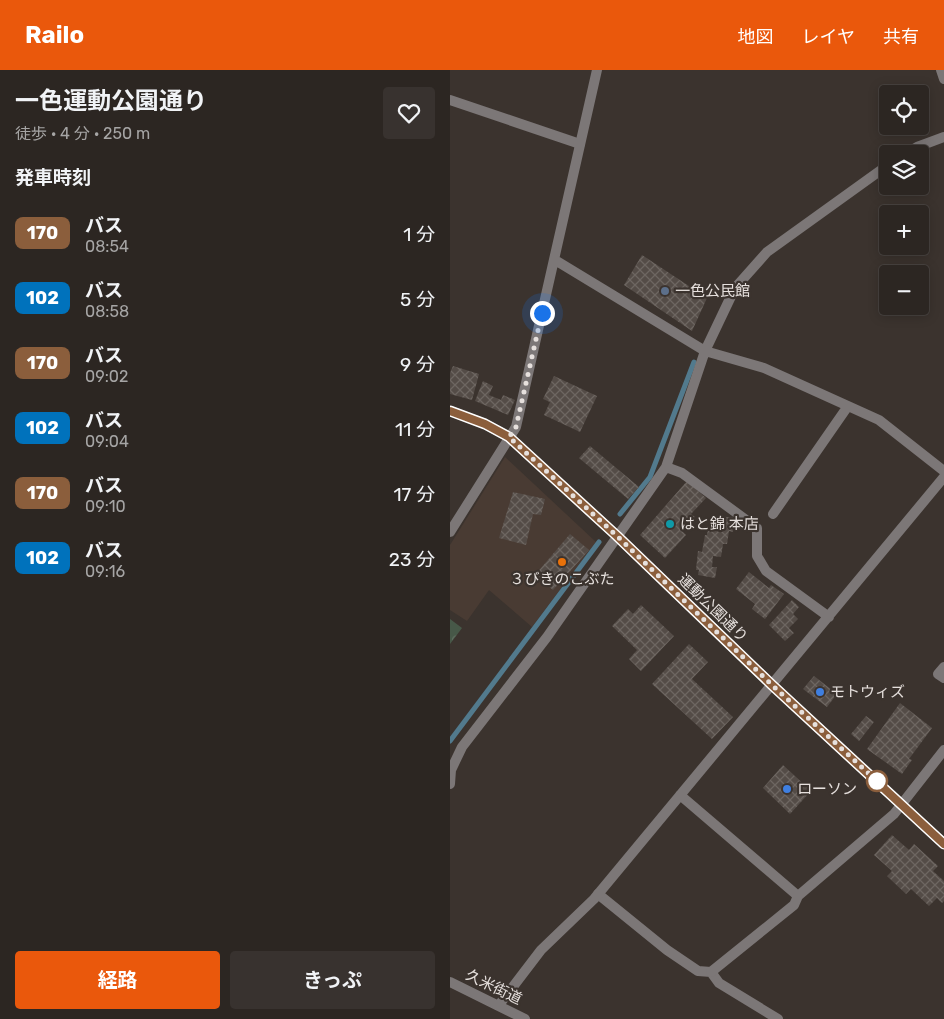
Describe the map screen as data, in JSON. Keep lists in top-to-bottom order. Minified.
{"streets":{"street":["運動公園通り","久米街道"]},"places":["一色公民館","はと錦 本店","３びきのこぶた","モトウィズ","ローソン"],"lines":["bus line 170"],"page":{"header":"Railo","nav":["地図","レイヤ","共有"],"heading":[["一色運動公園通り","徒歩 · 4 分 · 250 m"],"発車時刻"],"map_buttons":["+","−"],"list":[{"mark":"170","name":"バス","note":"08:54","value":"1 分"},{"mark":"102","name":"バス","note":"08:58","value":"5 分"},{"mark":"170","name":"バス","note":"09:02","value":"9 分"},{"mark":"102","name":"バス","note":"09:04","value":"11 分"},{"mark":"170","name":"バス","note":"09:10","value":"17 分"},{"mark":"102","name":"バス","note":"09:16","value":"23 分"}],"buttons":["経路","きっぷ"]}}
